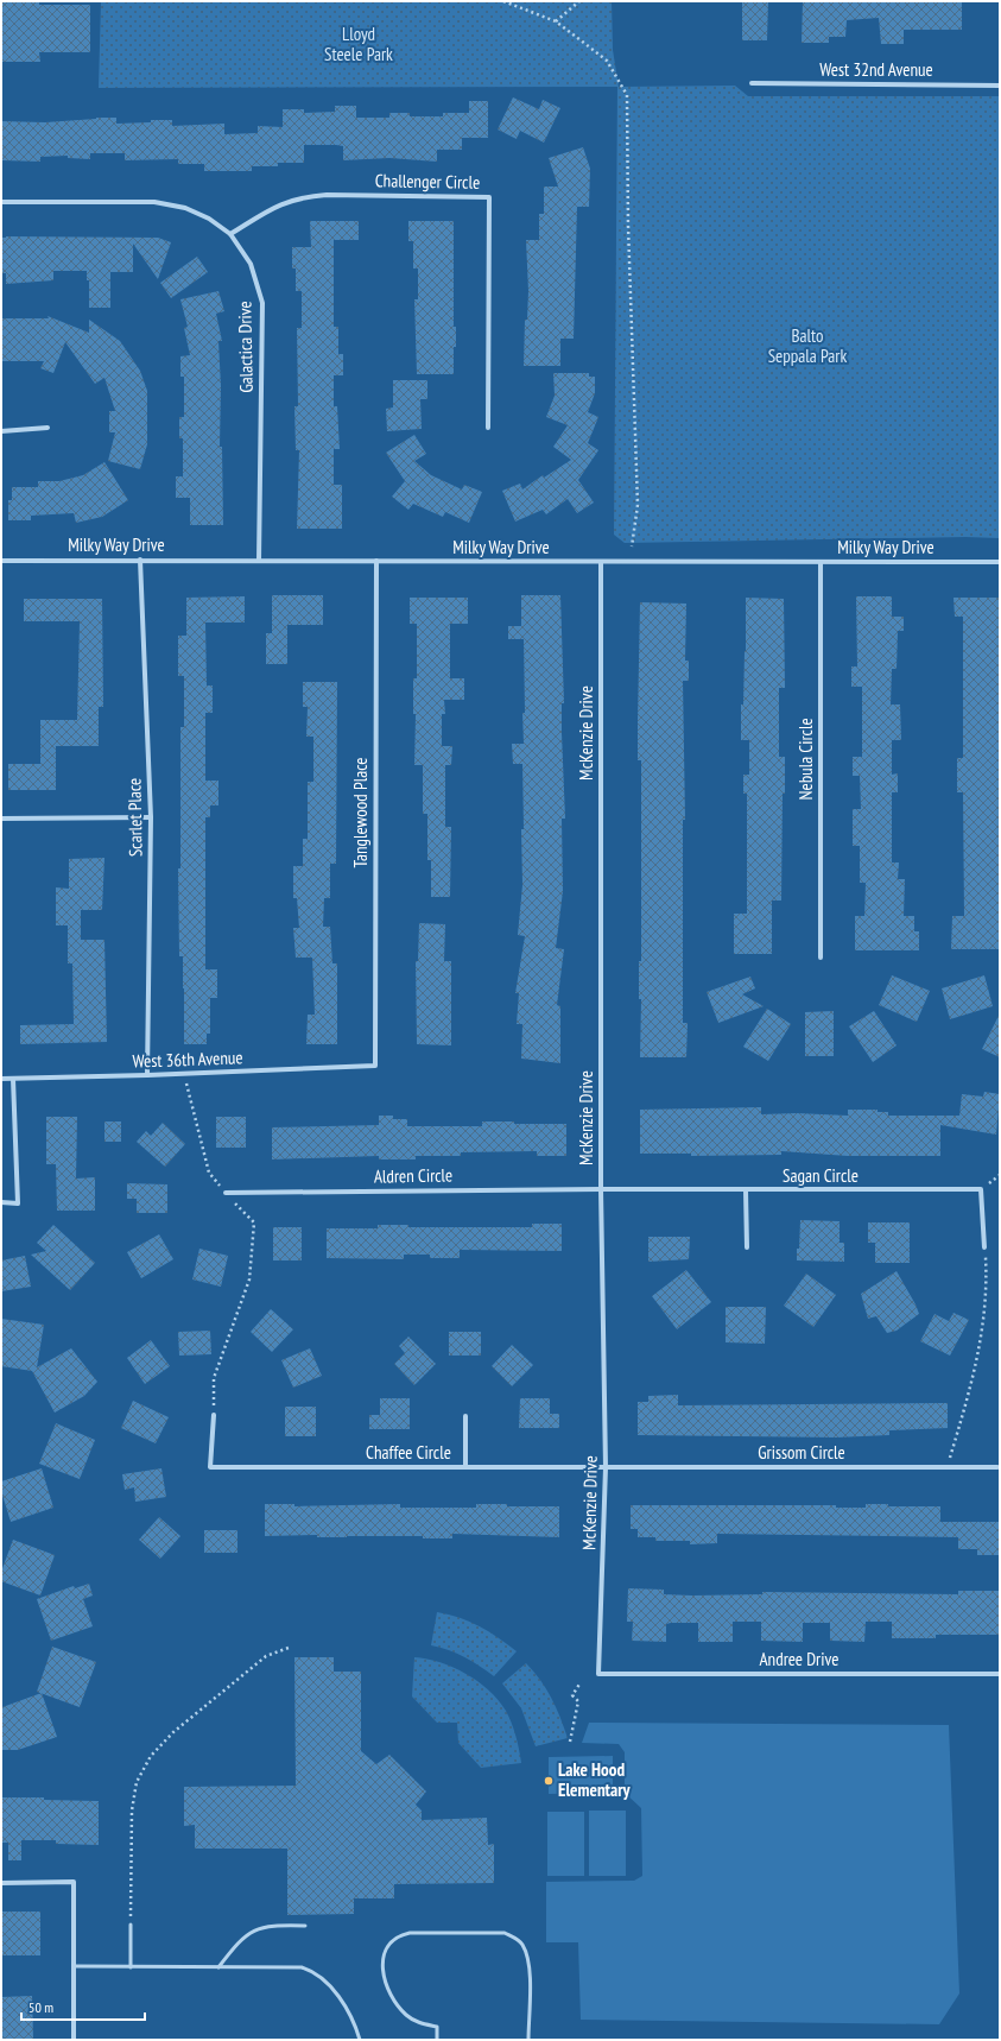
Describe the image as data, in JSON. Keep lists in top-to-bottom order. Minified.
{"streets":{"street":["West 32nd Avenue","Challenger Circle","Galactica Drive","Milky Way Drive","McKenzie Drive","Nebula Circle","Tanglewood Place","Scarlet Place","West 36th Avenue","Aldren Circle","Sagan Circle","Chaffee Circle","Grissom Circle","Andree Drive"]},"crossings":[["Challenger Circle","Galactica Drive"],["Galactica Drive","Milky Way Drive"],["Milky Way Drive","McKenzie Drive"],["Milky Way Drive","Nebula Circle"],["Milky Way Drive","Tanglewood Place"],["Milky Way Drive","Scarlet Place"],["McKenzie Drive","Aldren Circle"],["McKenzie Drive","Sagan Circle"],["McKenzie Drive","Chaffee Circle"],["McKenzie Drive","Grissom Circle"],["McKenzie Drive","Andree Drive"],["Tanglewood Place","West 36th Avenue"],["Scarlet Place","West 36th Avenue"],["Aldren Circle","Sagan Circle"],["Chaffee Circle","Grissom Circle"]],"parks":["Lloyd Steele Park","Balto Seppala Park"],"places":["Lake Hood Elementary"],"scale_bar":"50 m"}
